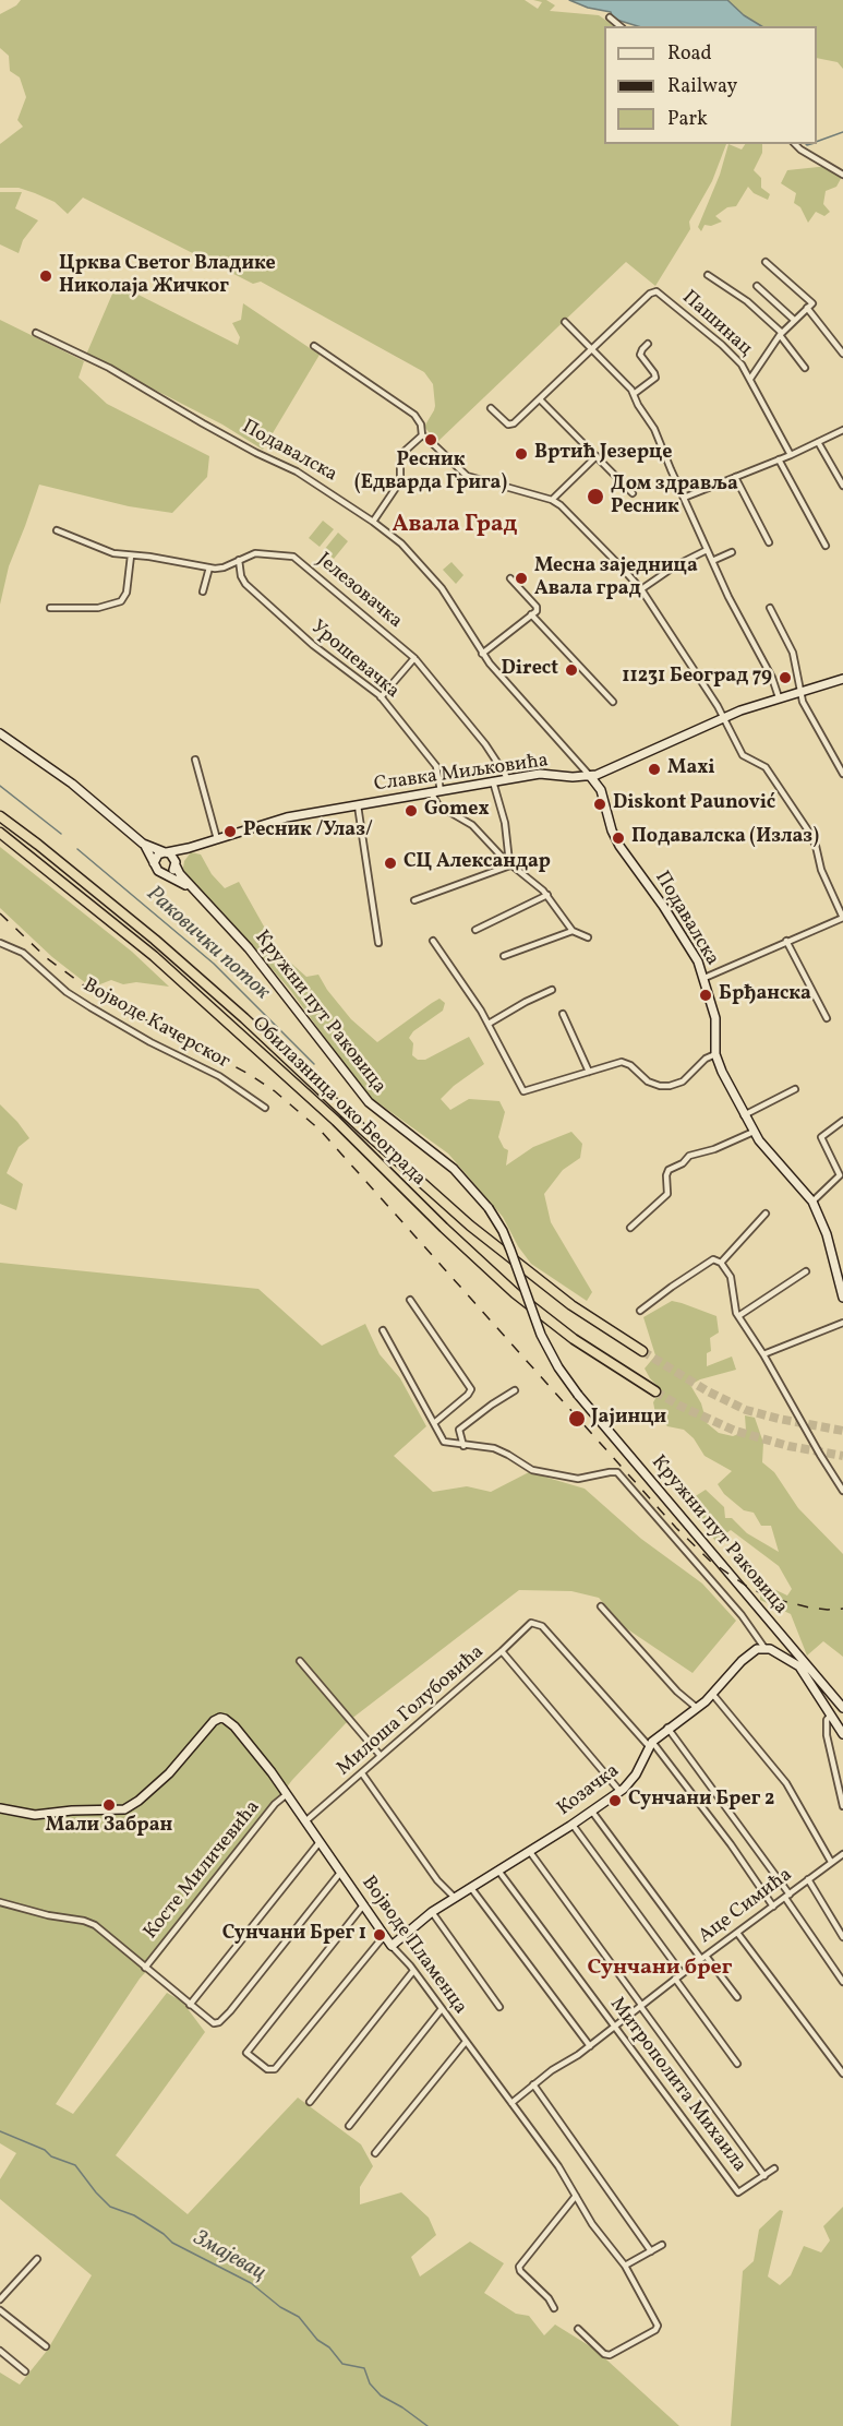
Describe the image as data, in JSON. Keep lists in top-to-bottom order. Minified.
{"streets":{"highway":["Обилазница око Београда"],"street":["Пашинац","Подавалска","Јелезовачка","Урошевачка","Славка Миљковића","Кружни пут Раковица","Војводе Качерског","Милоша Голубовића","Козачка","Косте Миличевића","Аце Симића","Војводе Пламенца","Митрополита Михаила"]},"crossings":[["Подавалска","Славка Миљковића"],["Јелезовачка","Урошевачка"],["Јелезовачка","Славка Миљковића"],["Урошевачка","Славка Миљковића"],["Славка Миљковића","Кружни пут Раковица"],["Милоша Голубовића","Козачка"],["Милоша Голубовића","Војводе Пламенца"],["Козачка","Војводе Пламенца"],["Козачка","Митрополита Михаила"],["Косте Миличевића","Војводе Пламенца"],["Аце Симића","Војводе Пламенца"],["Аце Симића","Митрополита Михаила"]],"districts":["Авала Град","Сунчани брег"],"water":["Раковички поток","Змајевац"],"places":["Црква Светог Владике Николаја Жичког","Ресник (Едварда Грига)","Вртић Језерце","Дом здравља Ресник","Месна заједница Авала град","Direct","11231 Београд 79","Maxi","Diskont Paunović","Gomex","Ресник /Улаз/","Подавалска (Излаз)","СЦ Александар","Брђанска","Јајинци","Сунчани Брег 2","Мали Забран","Сунчани Брег 1"],"legend":["Road","Railway","Park"]}
